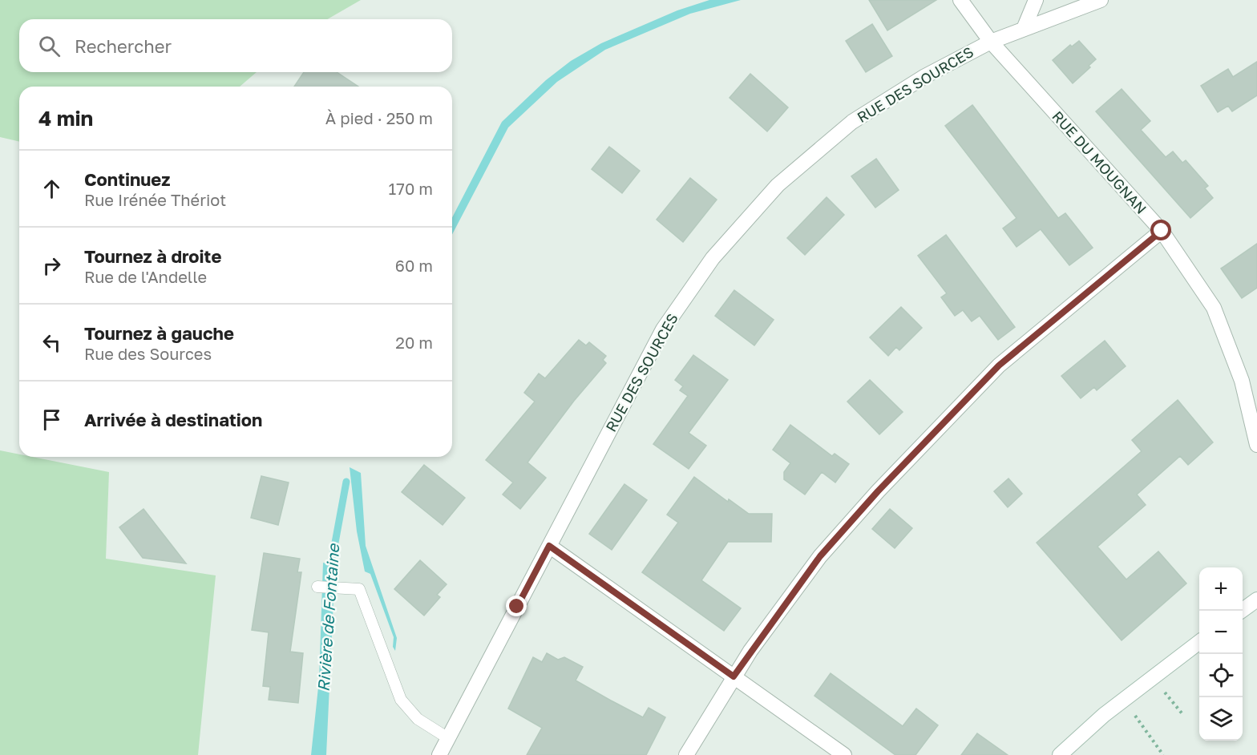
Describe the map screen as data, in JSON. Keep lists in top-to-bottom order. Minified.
{"streets":{"street":["RUE DES SOURCES","RUE DU MOUGNAN"]},"crossings":[["RUE DES SOURCES","RUE DU MOUGNAN"]],"water":["Rivière de Fontaine"],"page":{"search":"Rechercher","heading":["4 min","À pied · 250 m"],"list":[["Continuez","Rue Irénée Thériot","170 m"],["Tournez à droite","Rue de l'Andelle","60 m"],["Tournez à gauche","Rue des Sources","20 m"],"Arrivée à destination"],"map_buttons":["+","−"]}}
